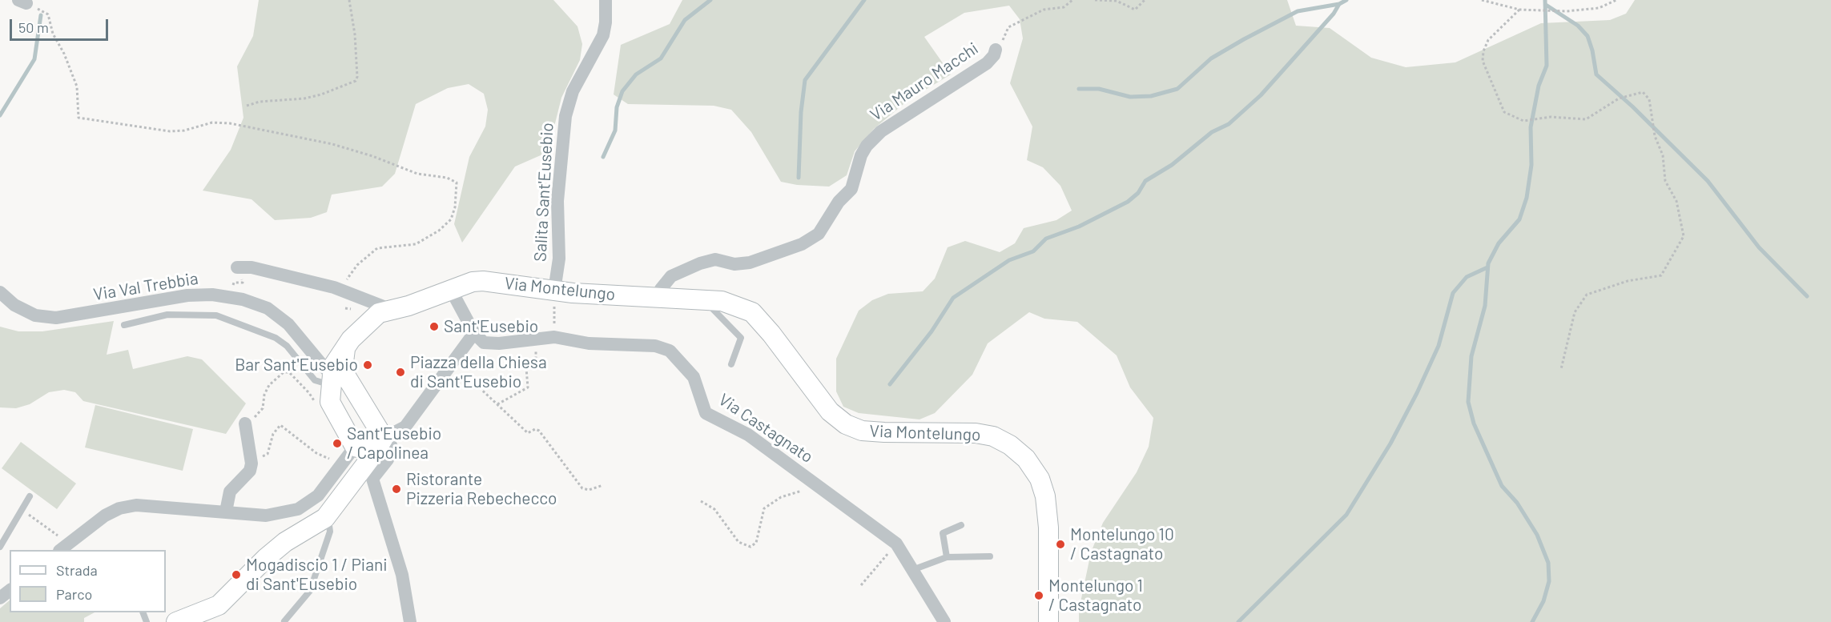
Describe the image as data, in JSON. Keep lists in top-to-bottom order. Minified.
{"streets":{"street":["Via Mauro Macchi","Salita Sant'Eusebio","Via Val Trebbia","Via Montelungo","Via Castagnato"]},"crossings":[["Via Mauro Macchi","Via Montelungo"],["Salita Sant'Eusebio","Via Montelungo"]],"places":["Sant'Eusebio","Bar Sant'Eusebio","Piazza della Chiesa di Sant'Eusebio","Sant'Eusebio / Capolinea","Ristorante Pizzeria Rebechecco","Montelungo 10 / Castagnato","Mogadiscio 1 / Piani di Sant'Eusebio","Montelungo 1 / Castagnato"],"legend":["Strada","Parco"],"scale_bar":"50 m"}
